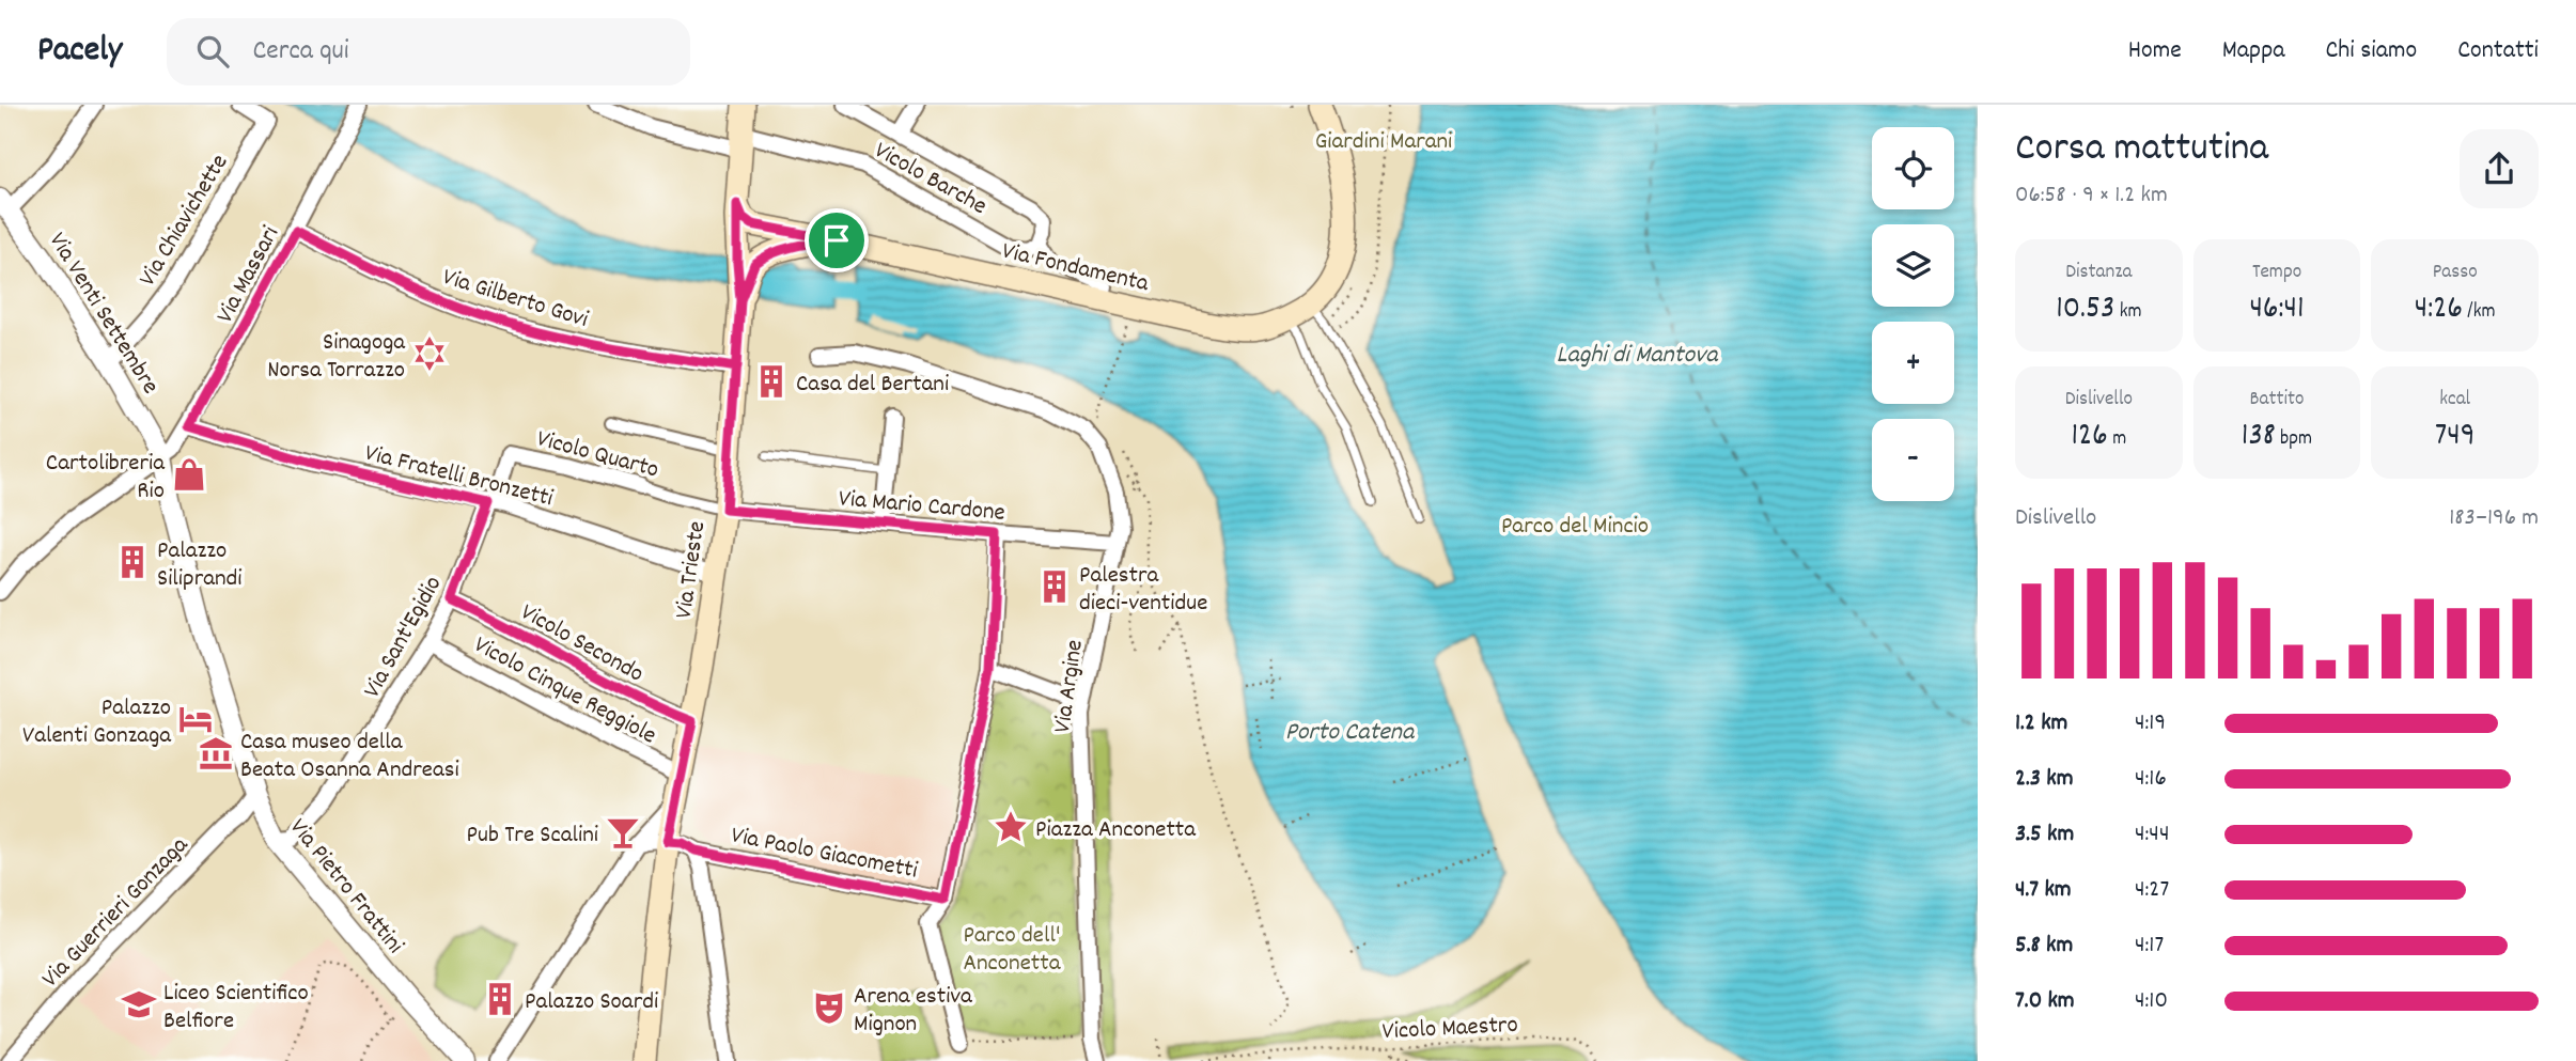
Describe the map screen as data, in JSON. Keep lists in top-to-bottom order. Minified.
{"streets":{"main road":["Via Fondamenta","Via Trieste"],"street":["Vicolo Barche","Via Chiavichette","Via Massari","Via Gilberto Govi","Via Venti Settembre","Vicolo Quarto","Via Fratelli Bronzetti","Via Mario Cardone","Via Sant'Egidio","Vicolo Secondo","Via Argine","Vicolo Cinque Reggiole","Via Paolo Giacometti","Via Pietro Frattini","Via Guerrieri Gonzaga"],"path":["Vicolo Maestro"]},"crossings":[["Vicolo Barche","Via Trieste"],["Via Chiavichette","Via Venti Settembre"],["Via Fondamenta","Via Trieste"],["Via Massari","Via Gilberto Govi"],["Via Massari","Via Venti Settembre"],["Via Massari","Via Fratelli Bronzetti"],["Via Massari","Via Pietro Frattini"],["Via Gilberto Govi","Via Trieste"],["Via Venti Settembre","Via Pietro Frattini"],["Vicolo Quarto","Via Fratelli Bronzetti"],["Vicolo Quarto","Via Mario Cardone"],["Vicolo Quarto","Via Trieste"],["Vicolo Quarto","Via Sant'Egidio"],["Via Fratelli Bronzetti","Via Trieste"],["Via Fratelli Bronzetti","Via Sant'Egidio"],["Via Mario Cardone","Via Trieste"],["Via Mario Cardone","Via Argine"],["Via Trieste","Vicolo Secondo"],["Via Trieste","Vicolo Cinque Reggiole"],["Via Trieste","Via Paolo Giacometti"],["Via Sant'Egidio","Vicolo Secondo"],["Via Sant'Egidio","Vicolo Cinque Reggiole"],["Via Sant'Egidio","Via Pietro Frattini"],["Via Pietro Frattini","Via Guerrieri Gonzaga"]],"water":["Laghi di Mantova","Porto Catena"],"parks":["Giardini Marani","Parco del Mincio","Parco dell' Anconetta"],"places":{"synagogue":["Sinagoga Norsa Torrazzo"],"building":["Casa del Bertani","Palazzo Siliprandi","Palestra dieci-ventidue","Palazzo Soardi"],"shop":["Cartolibreria Rio"],"hotel":["Palazzo Valenti Gonzaga"],"museum":["Casa museo della Beata Osanna Andreasi"],"place":["Piazza Anconetta"],"bar":["Pub Tre Scalini"],"school or university":["Liceo Scientifico Belfiore"],"theatre":["Arena estiva Mignon"]},"page":{"header":"Pacely","search":"Cerca qui","nav":["Home","Mappa","Chi siamo","Contatti"],"heading":["Corsa mattutina","06:58 · 9 × 1.2 km"],"map_buttons":["+","−"],"stats":[["Distanza","10.53 km"],["Tempo","46:41"],["Passo","4:26 /km"],["Dislivello","126 m"],["Battito","138 bpm"],["kcal","749"]],"chart":["Dislivello","183–196 m"],"list":[{"name":"1.2 km","note":"4:19"},{"name":"2.3 km","note":"4:16"},{"name":"3.5 km","note":"4:44"},{"name":"4.7 km","note":"4:27"},{"name":"5.8 km","note":"4:17"},{"name":"7.0 km","note":"4:10"}]}}
